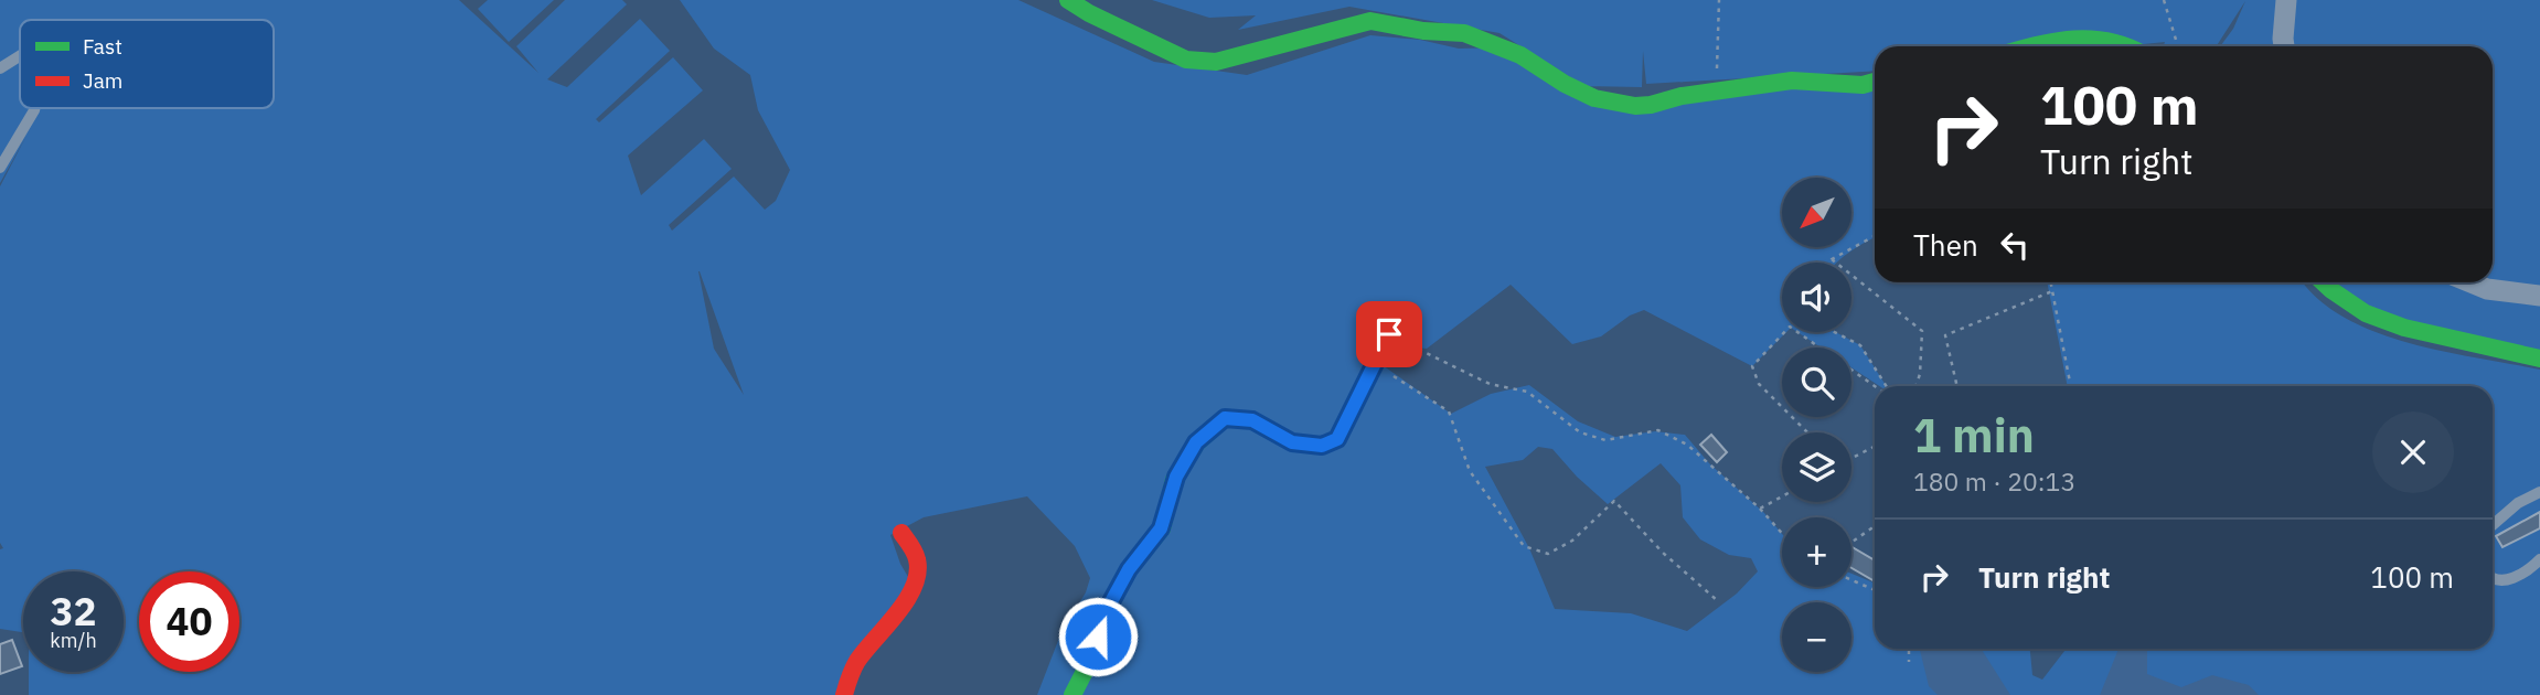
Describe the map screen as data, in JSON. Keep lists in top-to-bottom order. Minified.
{"legend":["Fast","Jam"],"north":"bottom left","page":{"turn":["100 m","Turn right"],"map_buttons":["+","−"],"then":"Then","heading":["1 min","180 m · 20:13"],"list":[{"name":"Turn right","value":"100 m"}],"speed":"32 km/h","limit":"40"}}
